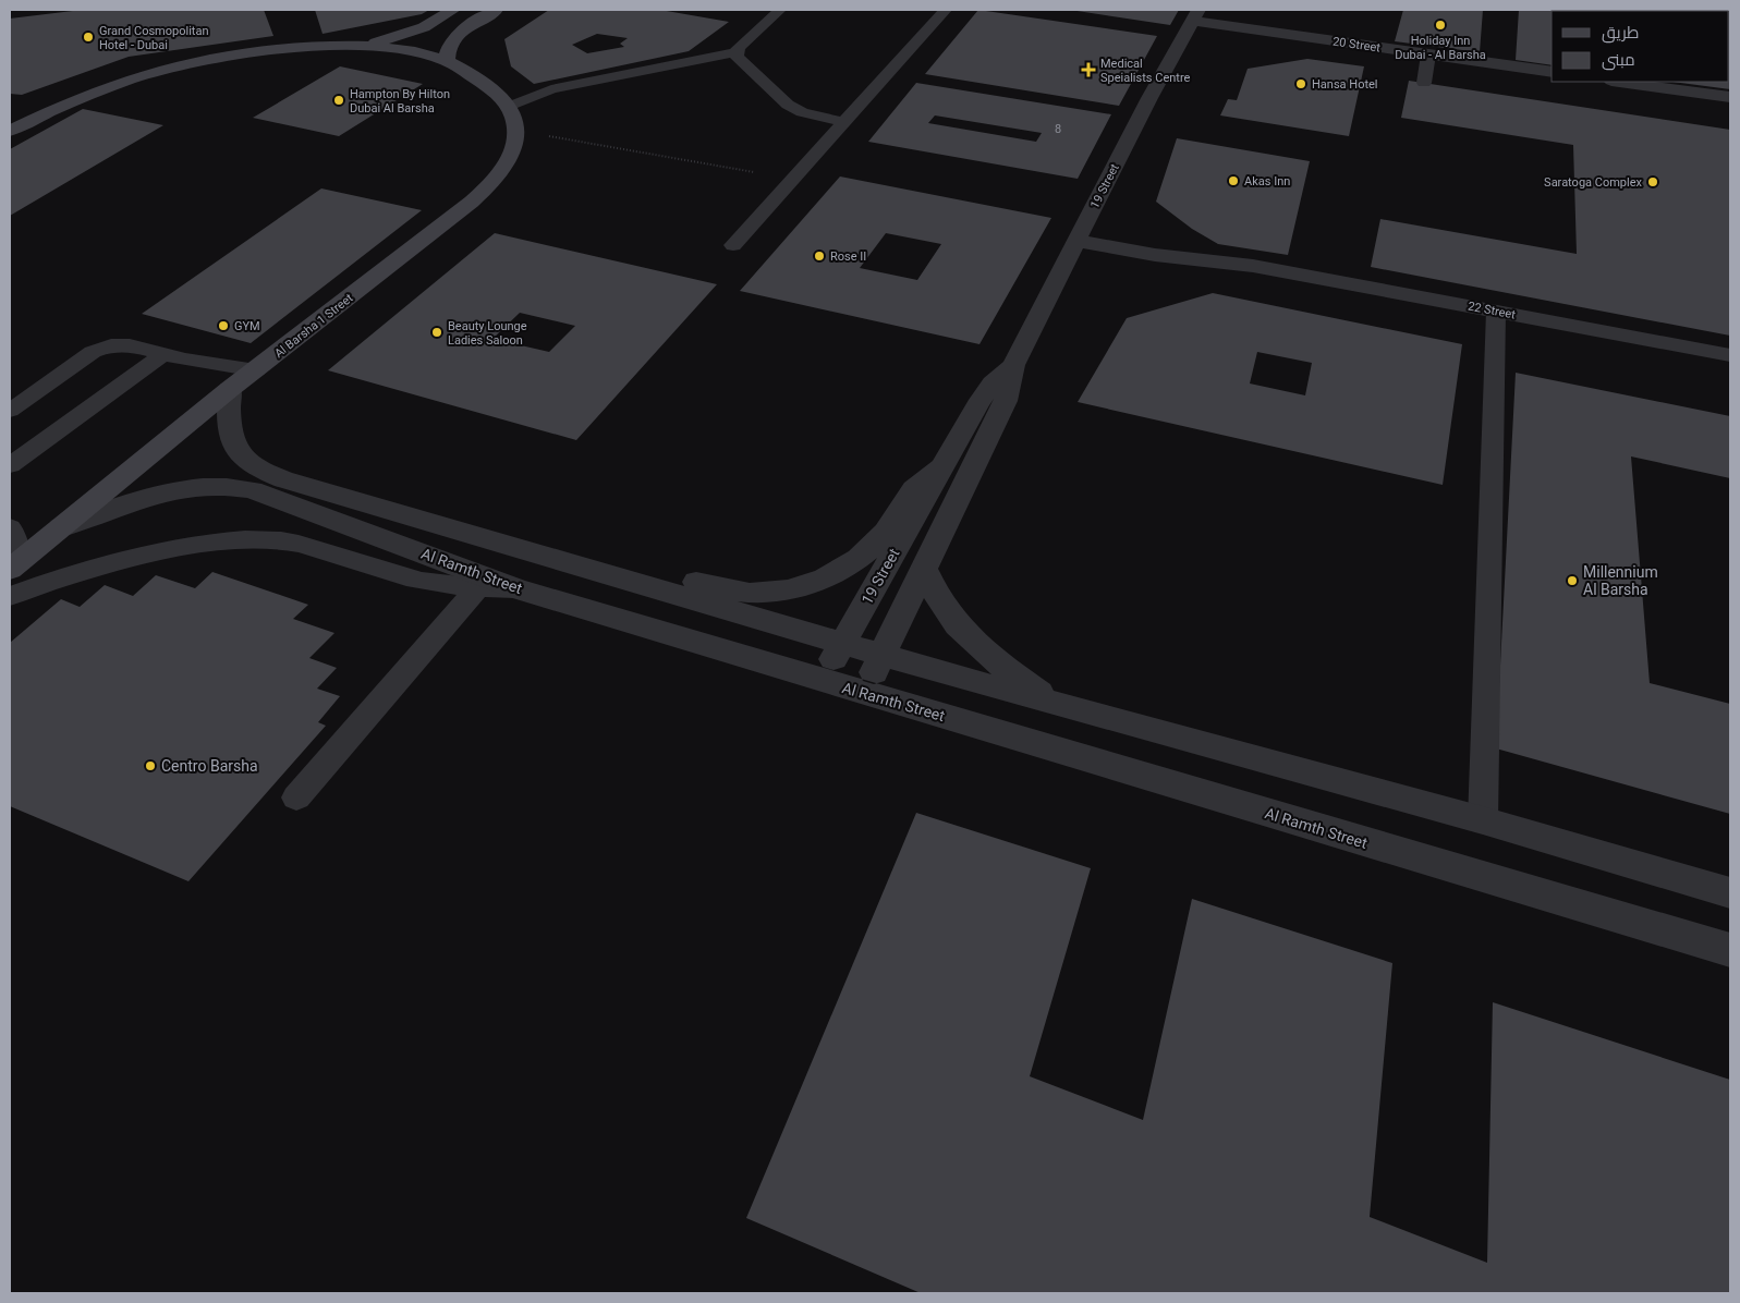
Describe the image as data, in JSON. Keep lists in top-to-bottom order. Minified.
{"streets":{"street":["20 Street","19 Street","22 Street","Al Barsha 1 Street","Al Ramth Street"]},"crossings":[["20 Street","19 Street"],["19 Street","22 Street"],["19 Street","Al Ramth Street"],["Al Barsha 1 Street","Al Ramth Street"]],"places":{"other":["Holiday Inn Dubai - Al Barsha","Grand Cosmopolitan Hotel - Dubai","Hansa Hotel","Hampton By Hilton Dubai Al Barsha","Akas Inn","Saratoga Complex","Rose II","GYM","Beauty Lounge Ladies Saloon","Millennium Al Barsha","Centro Barsha"],"health":["Medical Speialists Centre"]},"house_numbers":["8"],"legend":["طريق","مبنى"]}
